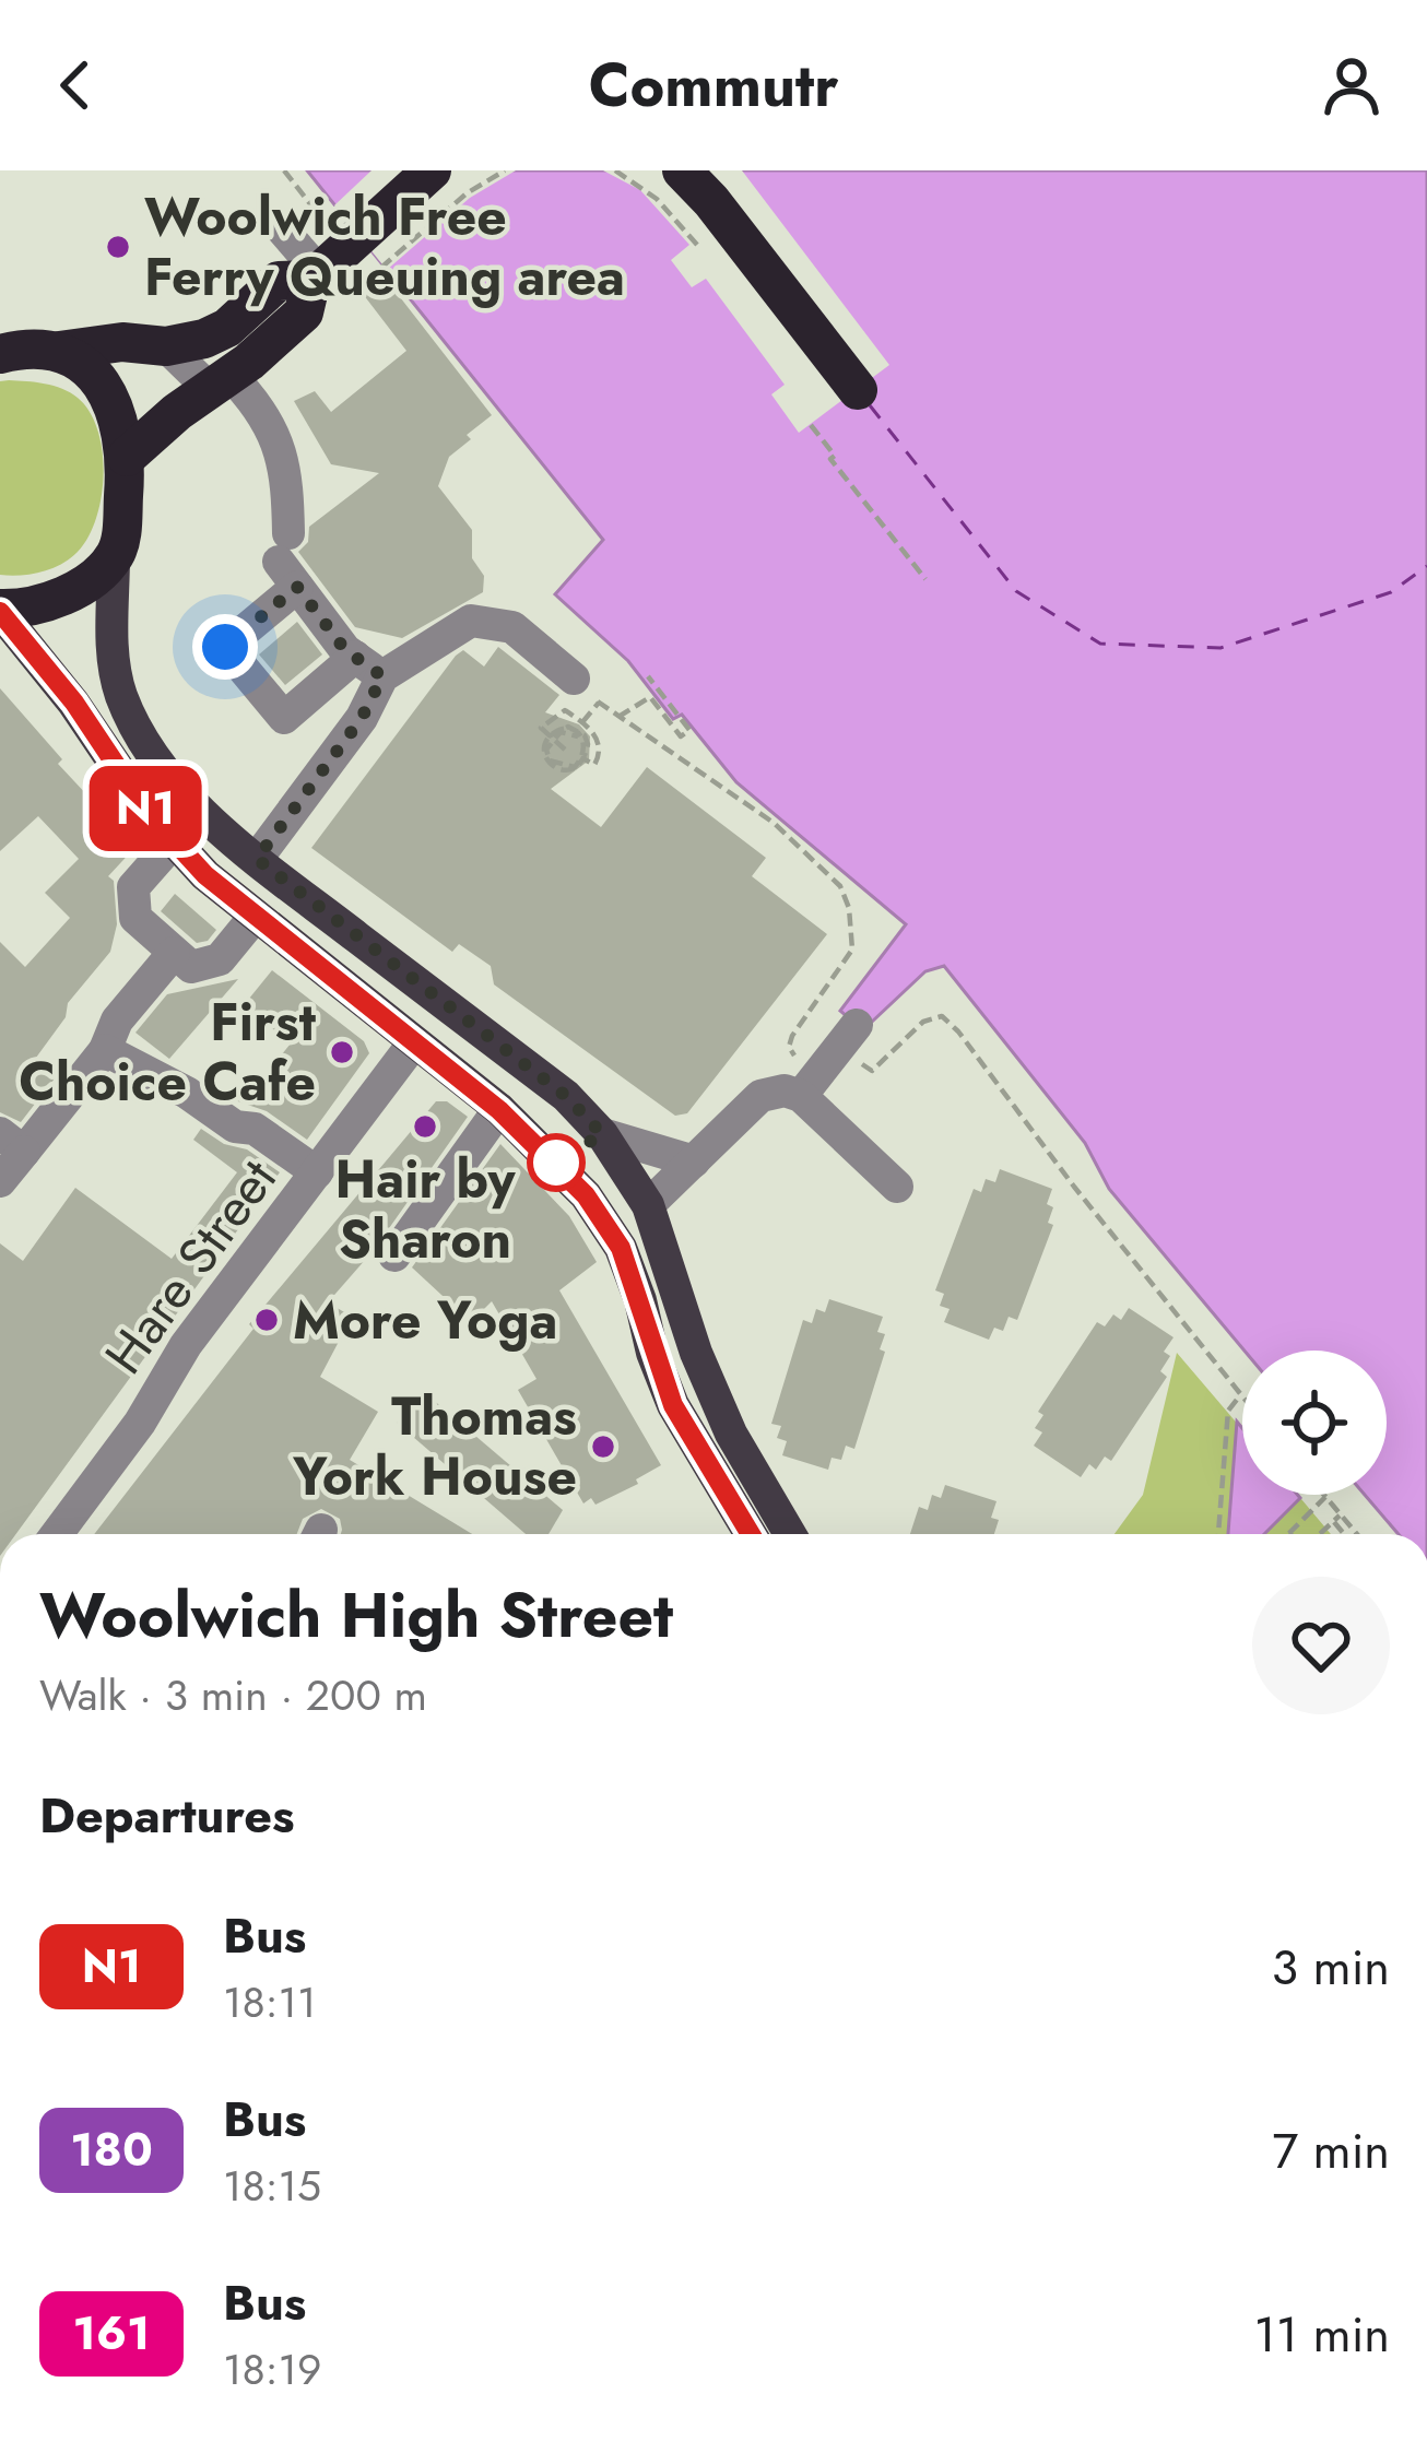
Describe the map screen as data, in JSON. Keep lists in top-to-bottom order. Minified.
{"streets":{"street":["Hare Street"]},"places":["Woolwich Free Ferry Queuing area","First Choice Cafe","Hair by Sharon","More Yoga","Thomas York House"],"lines":["bus line N1"],"page":{"header":"Commutr","on_map":"N1","heading":[["Woolwich High Street","Walk · 3 min · 200 m"],"Departures"],"list":[{"mark":"N1","name":"Bus","note":"18:11","value":"3 min"},{"mark":"180","name":"Bus","note":"18:15","value":"7 min"},{"mark":"161","name":"Bus","note":"18:19","value":"11 min"}]}}
